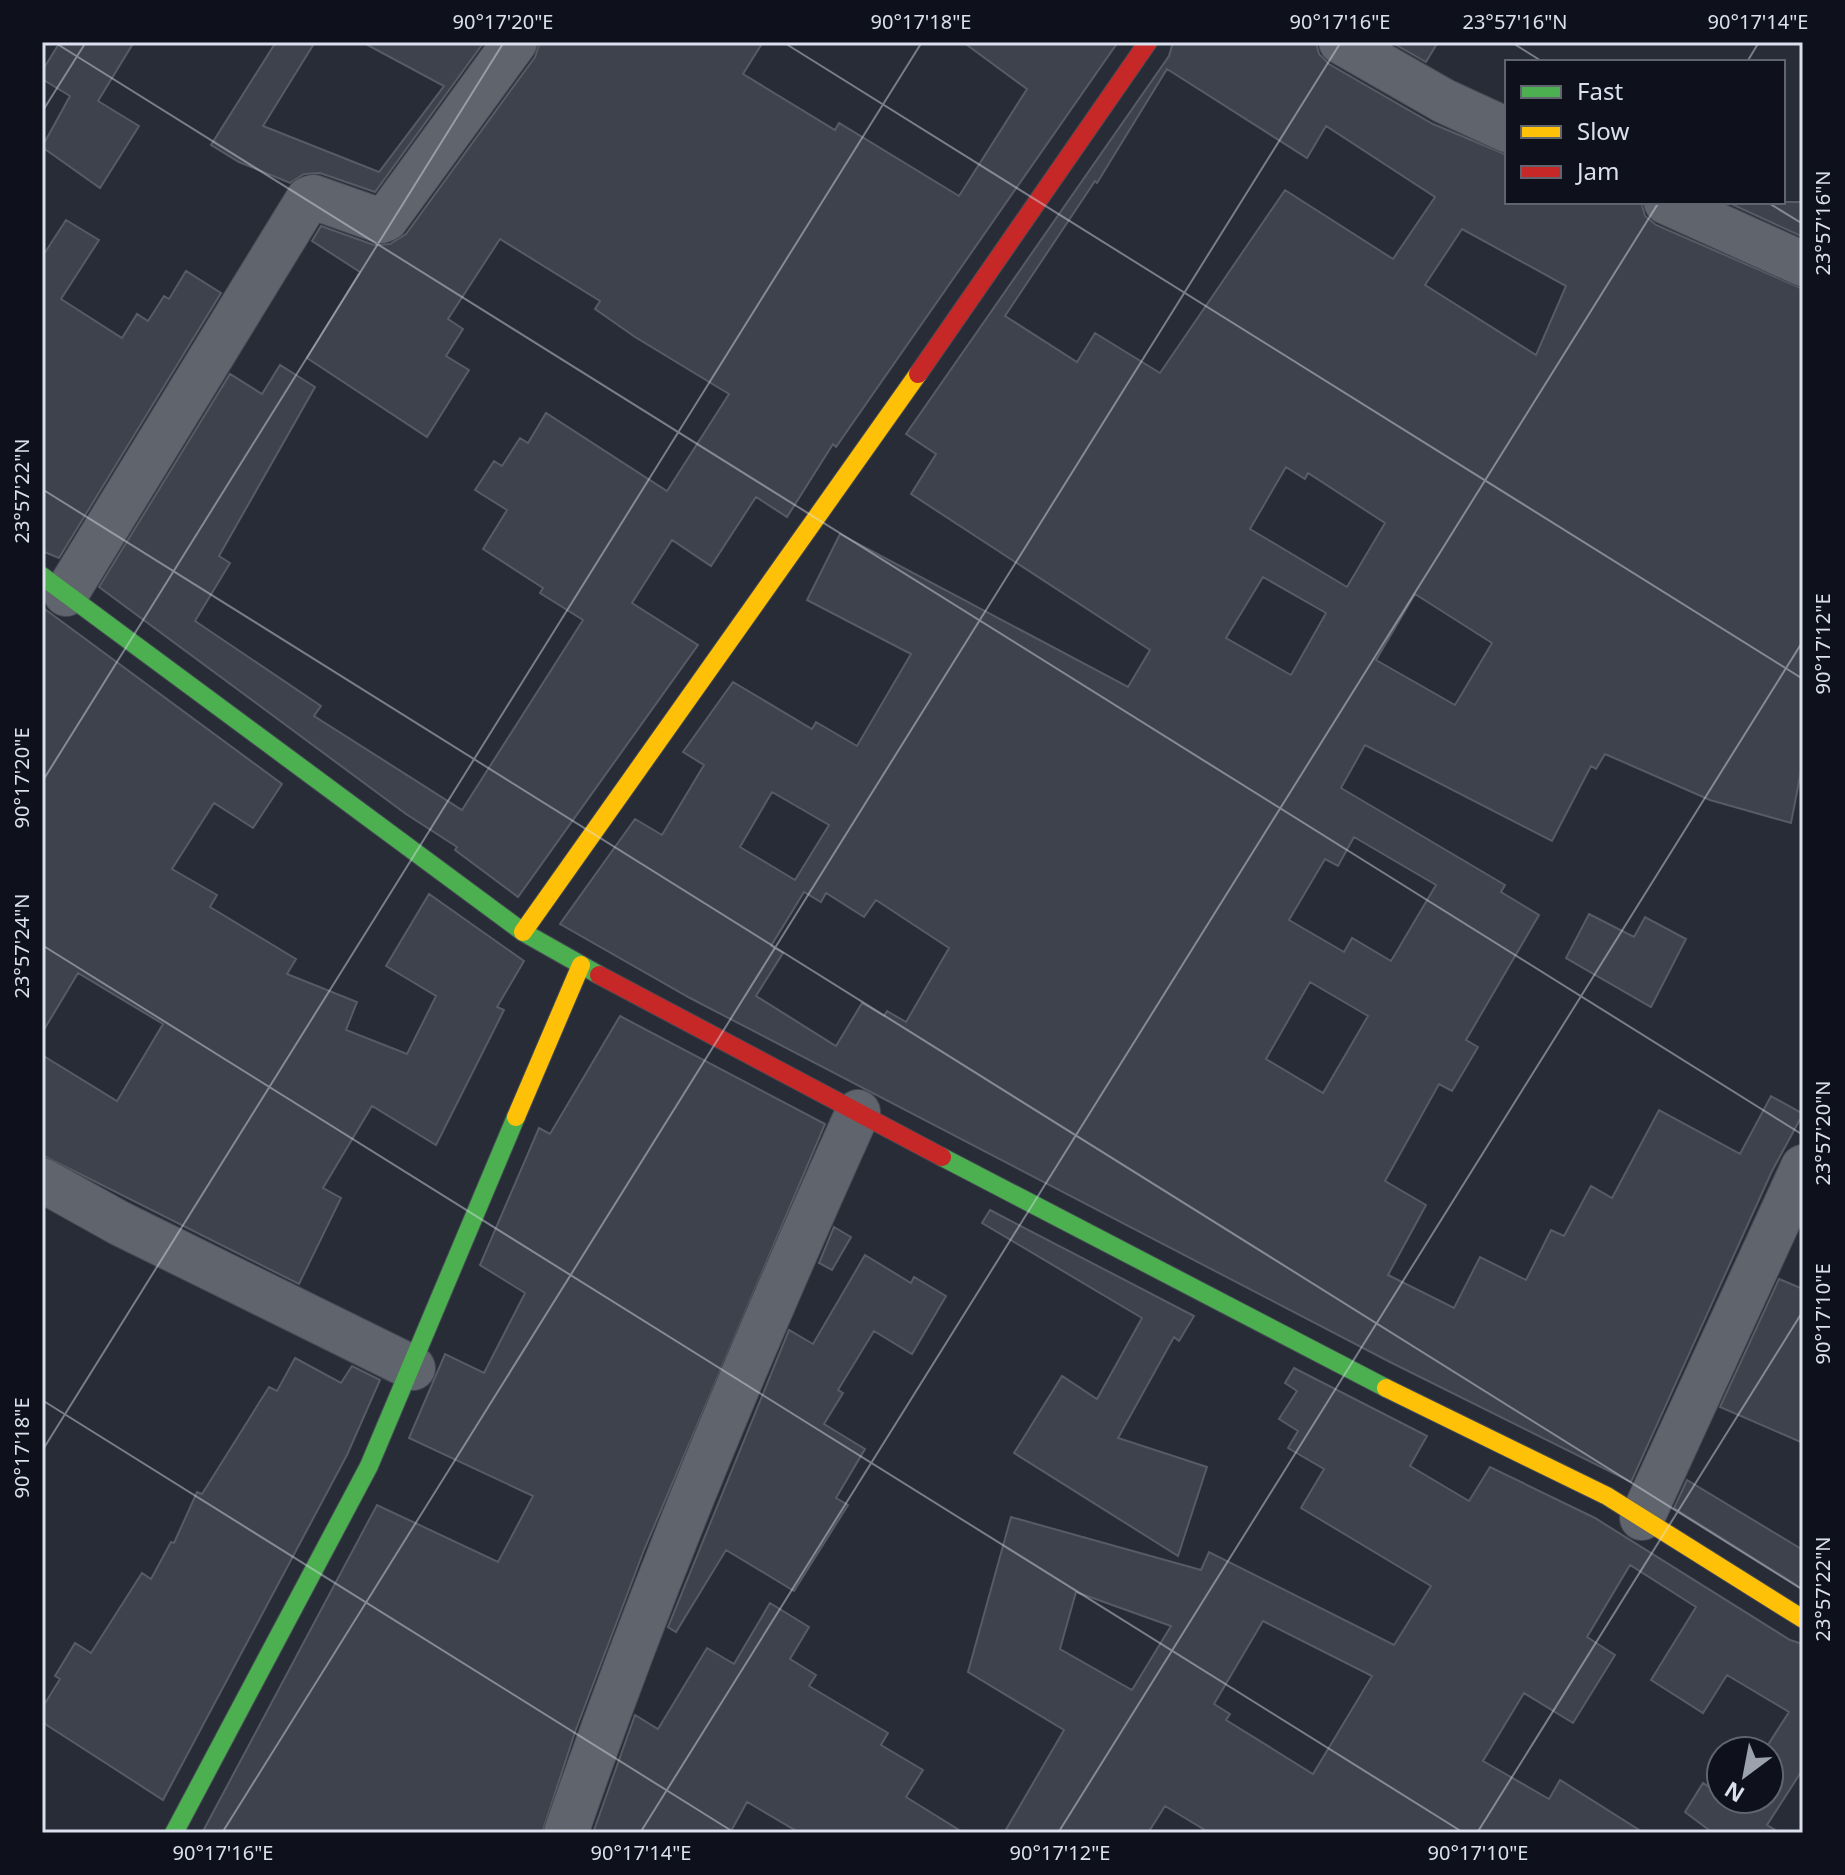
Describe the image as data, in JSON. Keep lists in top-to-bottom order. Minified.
{"legend":["Fast","Slow","Jam"],"north":"bottom left","coordinates":["90°17'20\"E","90°17'18\"E","90°17'16\"E","23°57'16\"N","90°17'14\"E","23°57'22\"N","90°17'12\"E","23°57'24\"N","23°57'20\"N","90°17'10\"E"]}
